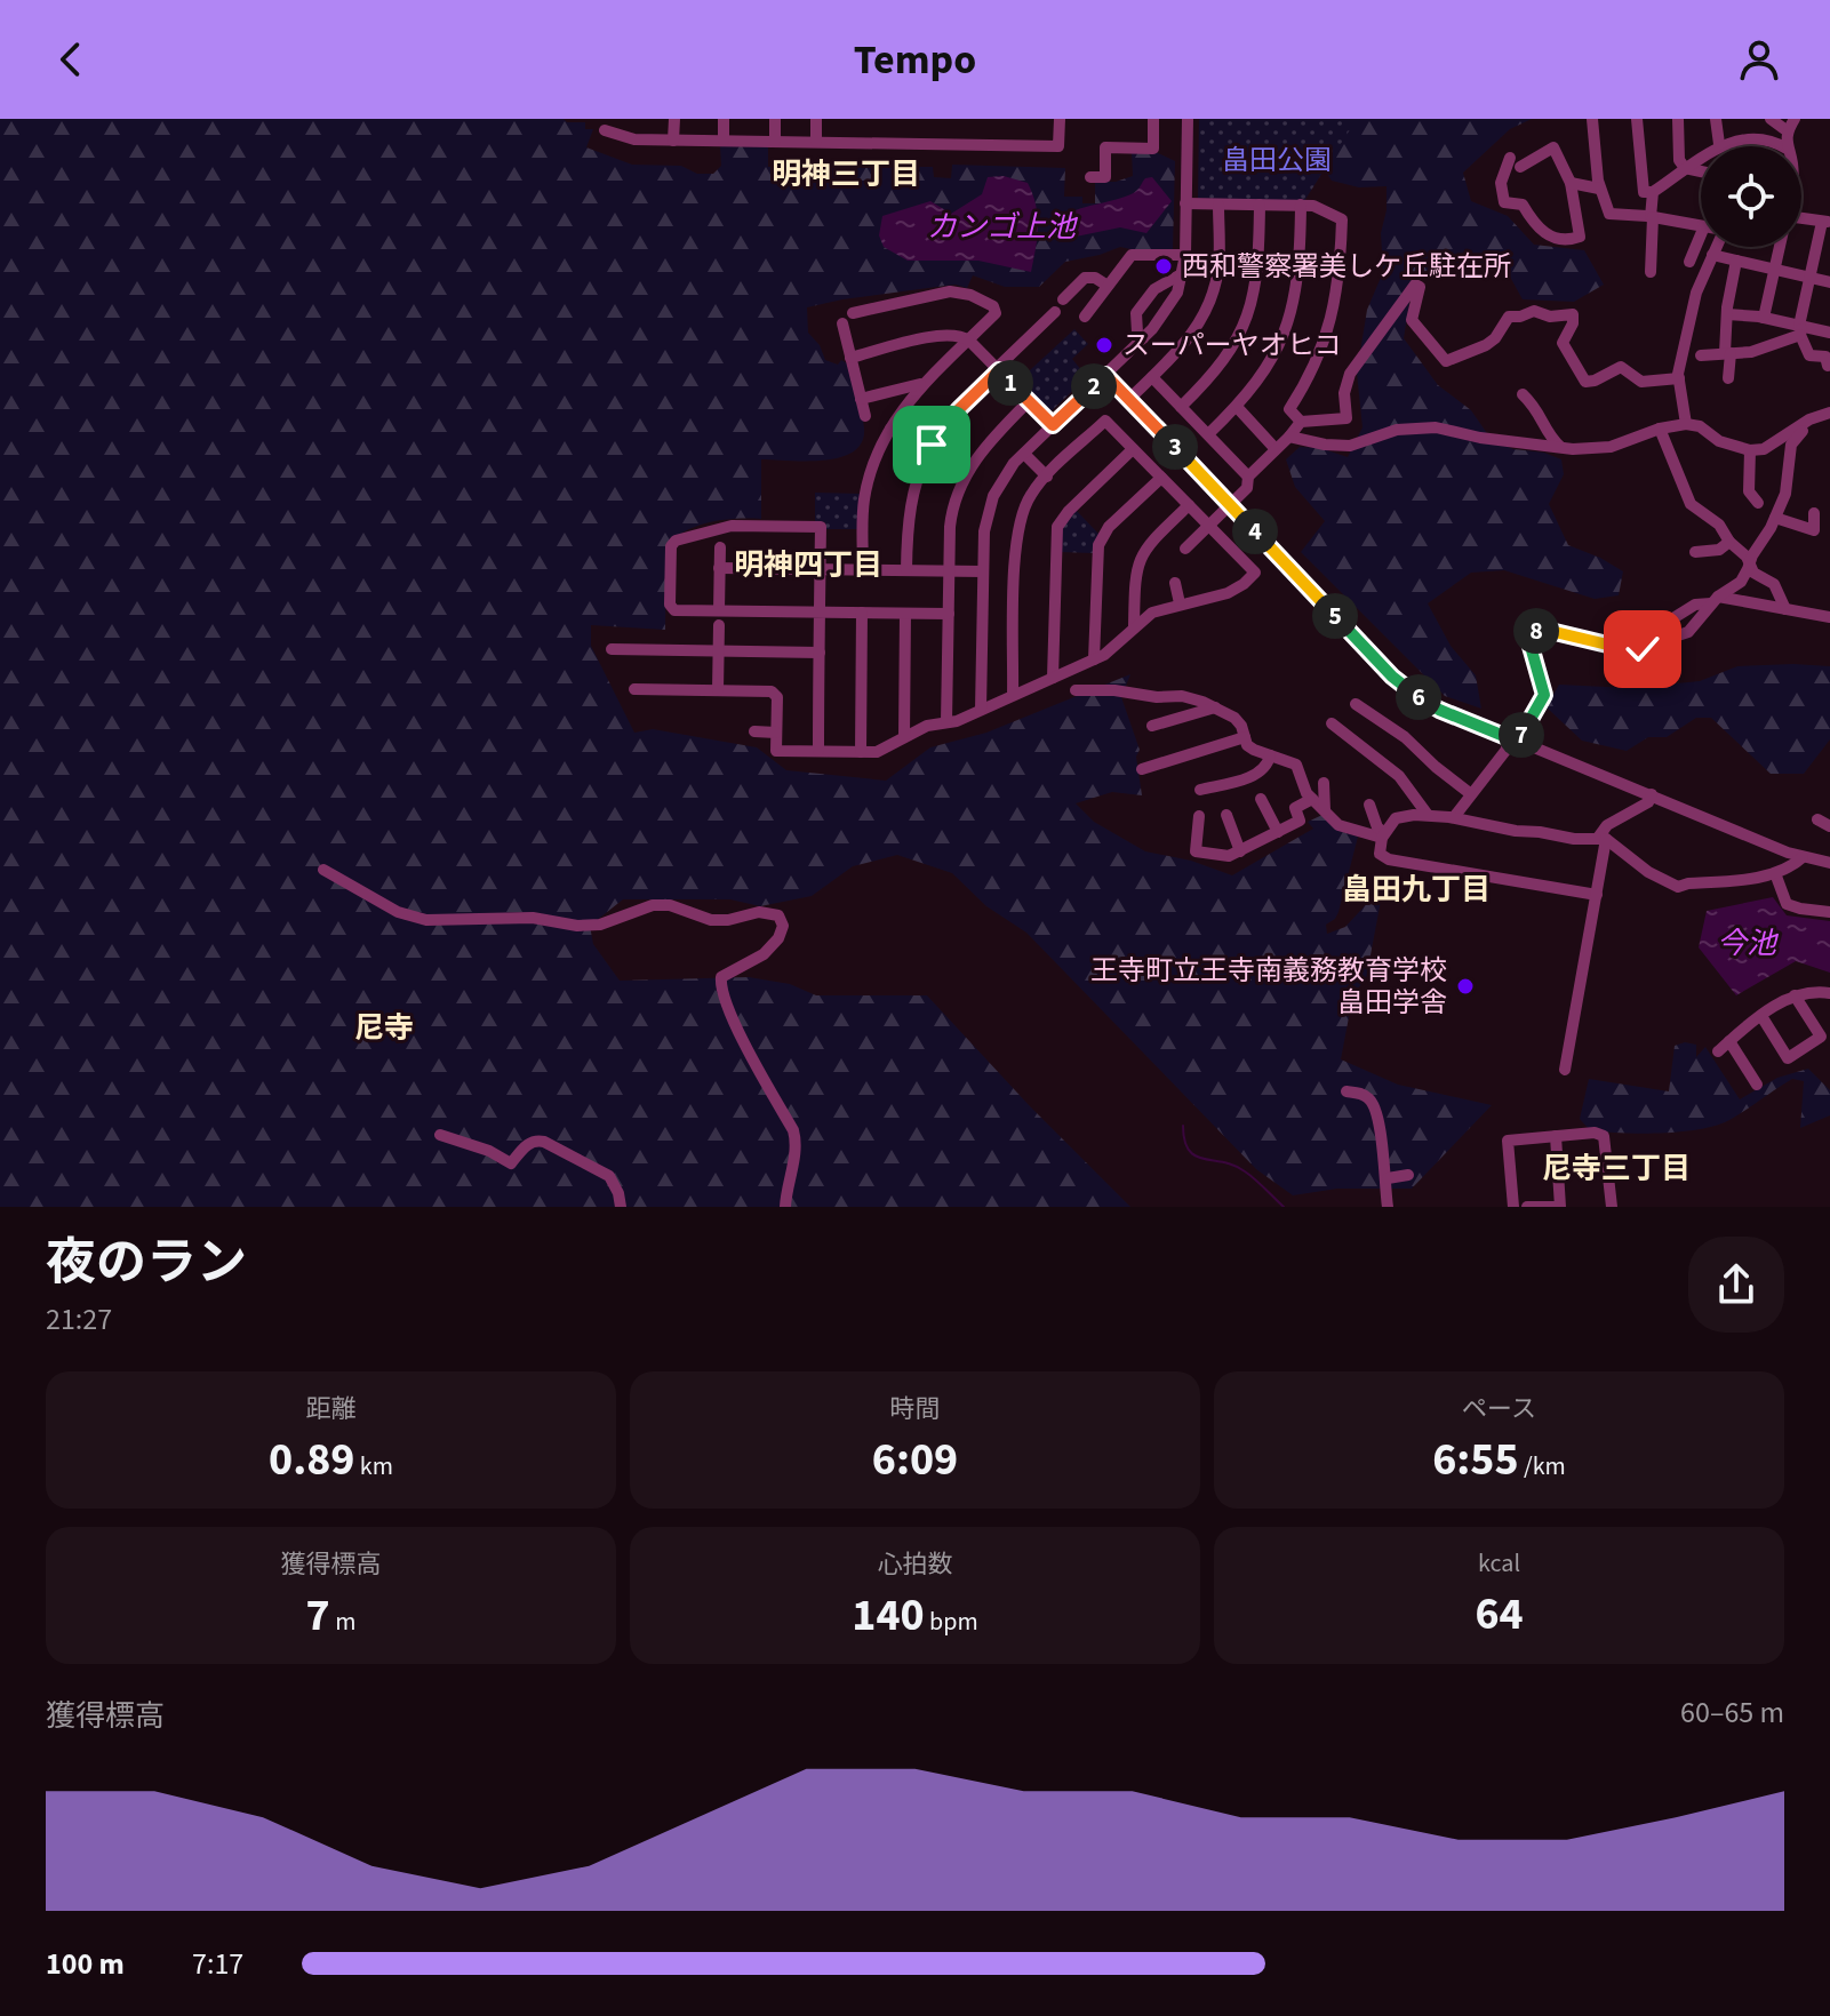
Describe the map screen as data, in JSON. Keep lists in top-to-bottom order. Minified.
{"districts":["明神三丁目","明神四丁目","畠田九丁目","尼寺","尼寺三丁目"],"water":["カンゴ上池","今池"],"parks":["畠田公園"],"places":["西和警察署美しケ丘駐在所","スーパーヤオヒコ","王寺町立王寺南義務教育学校 畠田学舎"],"page":{"header":"Tempo","pins":["1","2","3","4","5","8","6","7"],"heading":["夜のラン","21:27"],"stats":[["距離","0.89 km"],["時間","6:09"],["ペース","6:55 /km"],["獲得標高","7 m"],["心拍数","140 bpm"],["kcal","64"]],"chart":["獲得標高","60–65 m"],"list":[{"name":"100 m","note":"7:17"}]}}
